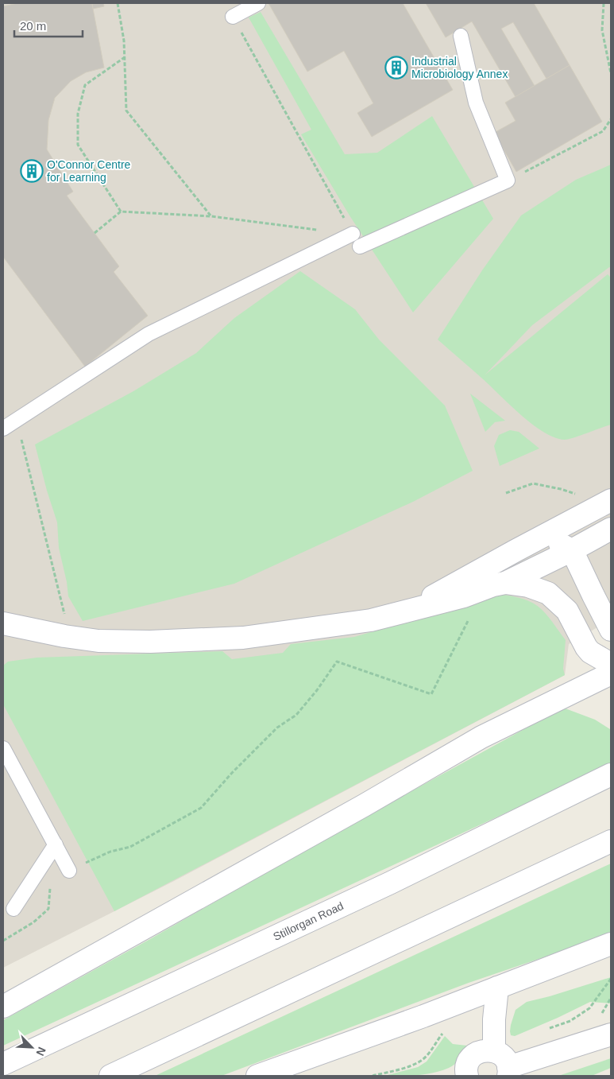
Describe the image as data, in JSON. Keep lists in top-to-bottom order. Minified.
{"streets":{"main road":["Stillorgan Road"]},"places":{"building":["Industrial Microbiology Annex","O'Connor Centre for Learning"]},"scale_bar":"20 m","north":"bottom right"}
